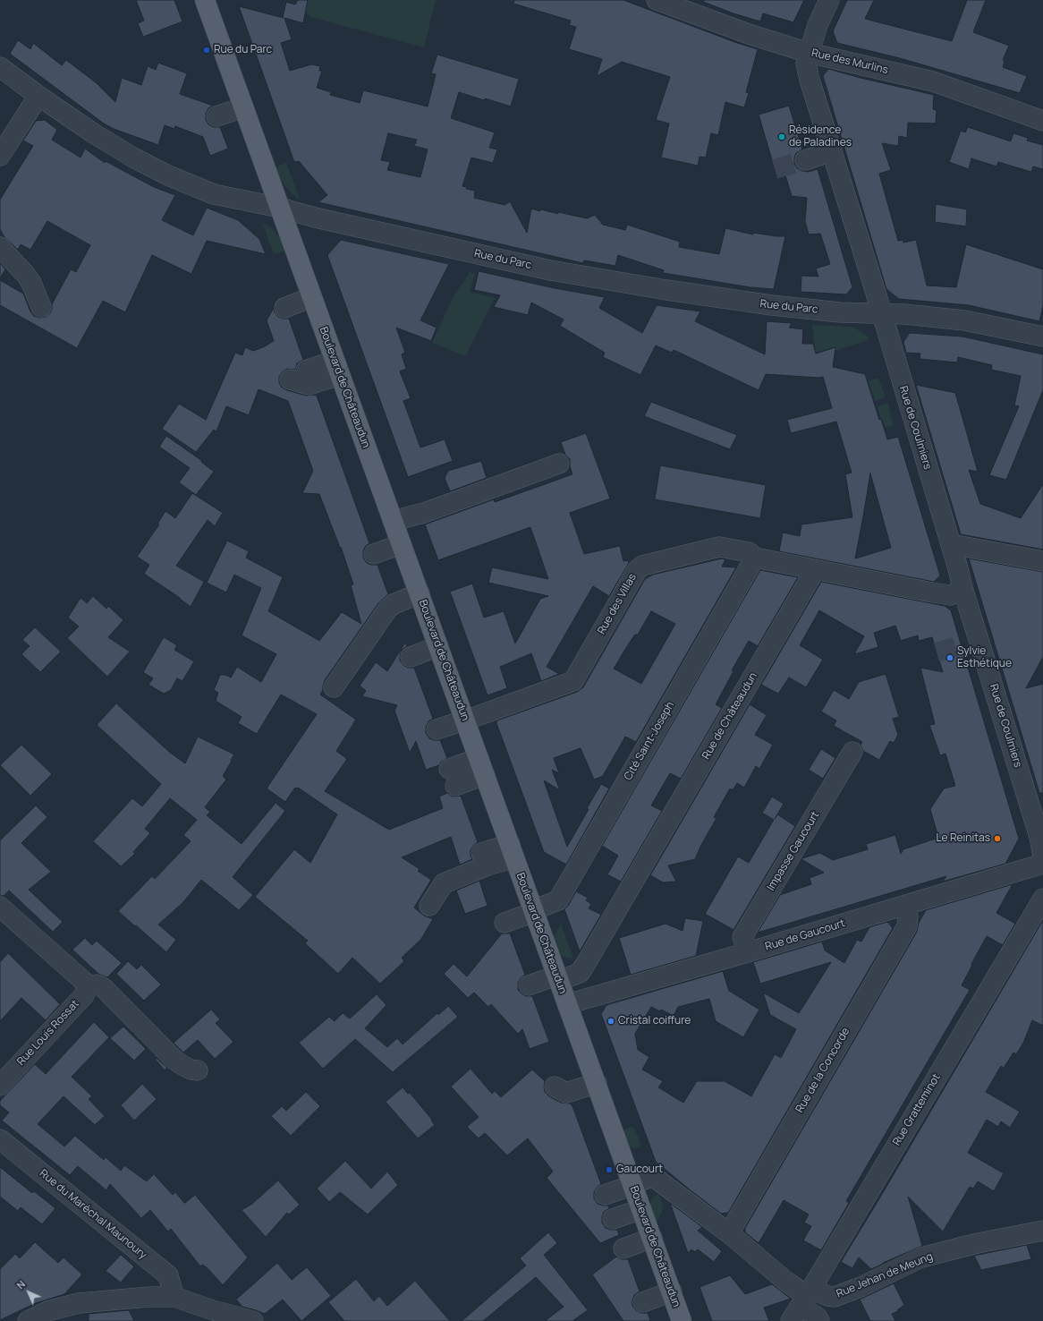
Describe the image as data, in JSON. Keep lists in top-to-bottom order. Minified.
{"streets":{"main road":["Boulevard de Châteaudun"],"street":["Rue des Murlins","Rue du Parc","Rue de Coulmiers","Rue des Villas","Rue de Châteaudun","Cité Saint-Joseph","Impasse Gaucourt","Rue de Gaucourt","Rue Louis Rossat","Rue de la Concorde","Rue Gratteminot","Rue du Maréchal Maunoury","Rue Jehan de Meung"]},"crossings":[["Rue des Murlins","Rue de Coulmiers"],["Rue du Parc","Boulevard de Châteaudun"],["Rue du Parc","Rue de Coulmiers"],["Boulevard de Châteaudun","Rue des Villas"],["Boulevard de Châteaudun","Rue de Châteaudun"],["Boulevard de Châteaudun","Cité Saint-Joseph"],["Boulevard de Châteaudun","Rue de Gaucourt"],["Boulevard de Châteaudun","Rue Jehan de Meung"],["Rue des Villas","Rue de Châteaudun"],["Rue des Villas","Cité Saint-Joseph"],["Impasse Gaucourt","Rue de Gaucourt"],["Rue de Gaucourt","Rue de la Concorde"],["Rue de la Concorde","Rue Jehan de Meung"],["Rue Gratteminot","Rue Jehan de Meung"]],"places":["Rue du Parc","Résidence de Paladines","Sylvie Esthétique","Le Reinitas","Cristal coiffure","Gaucourt"],"north":"top left"}
